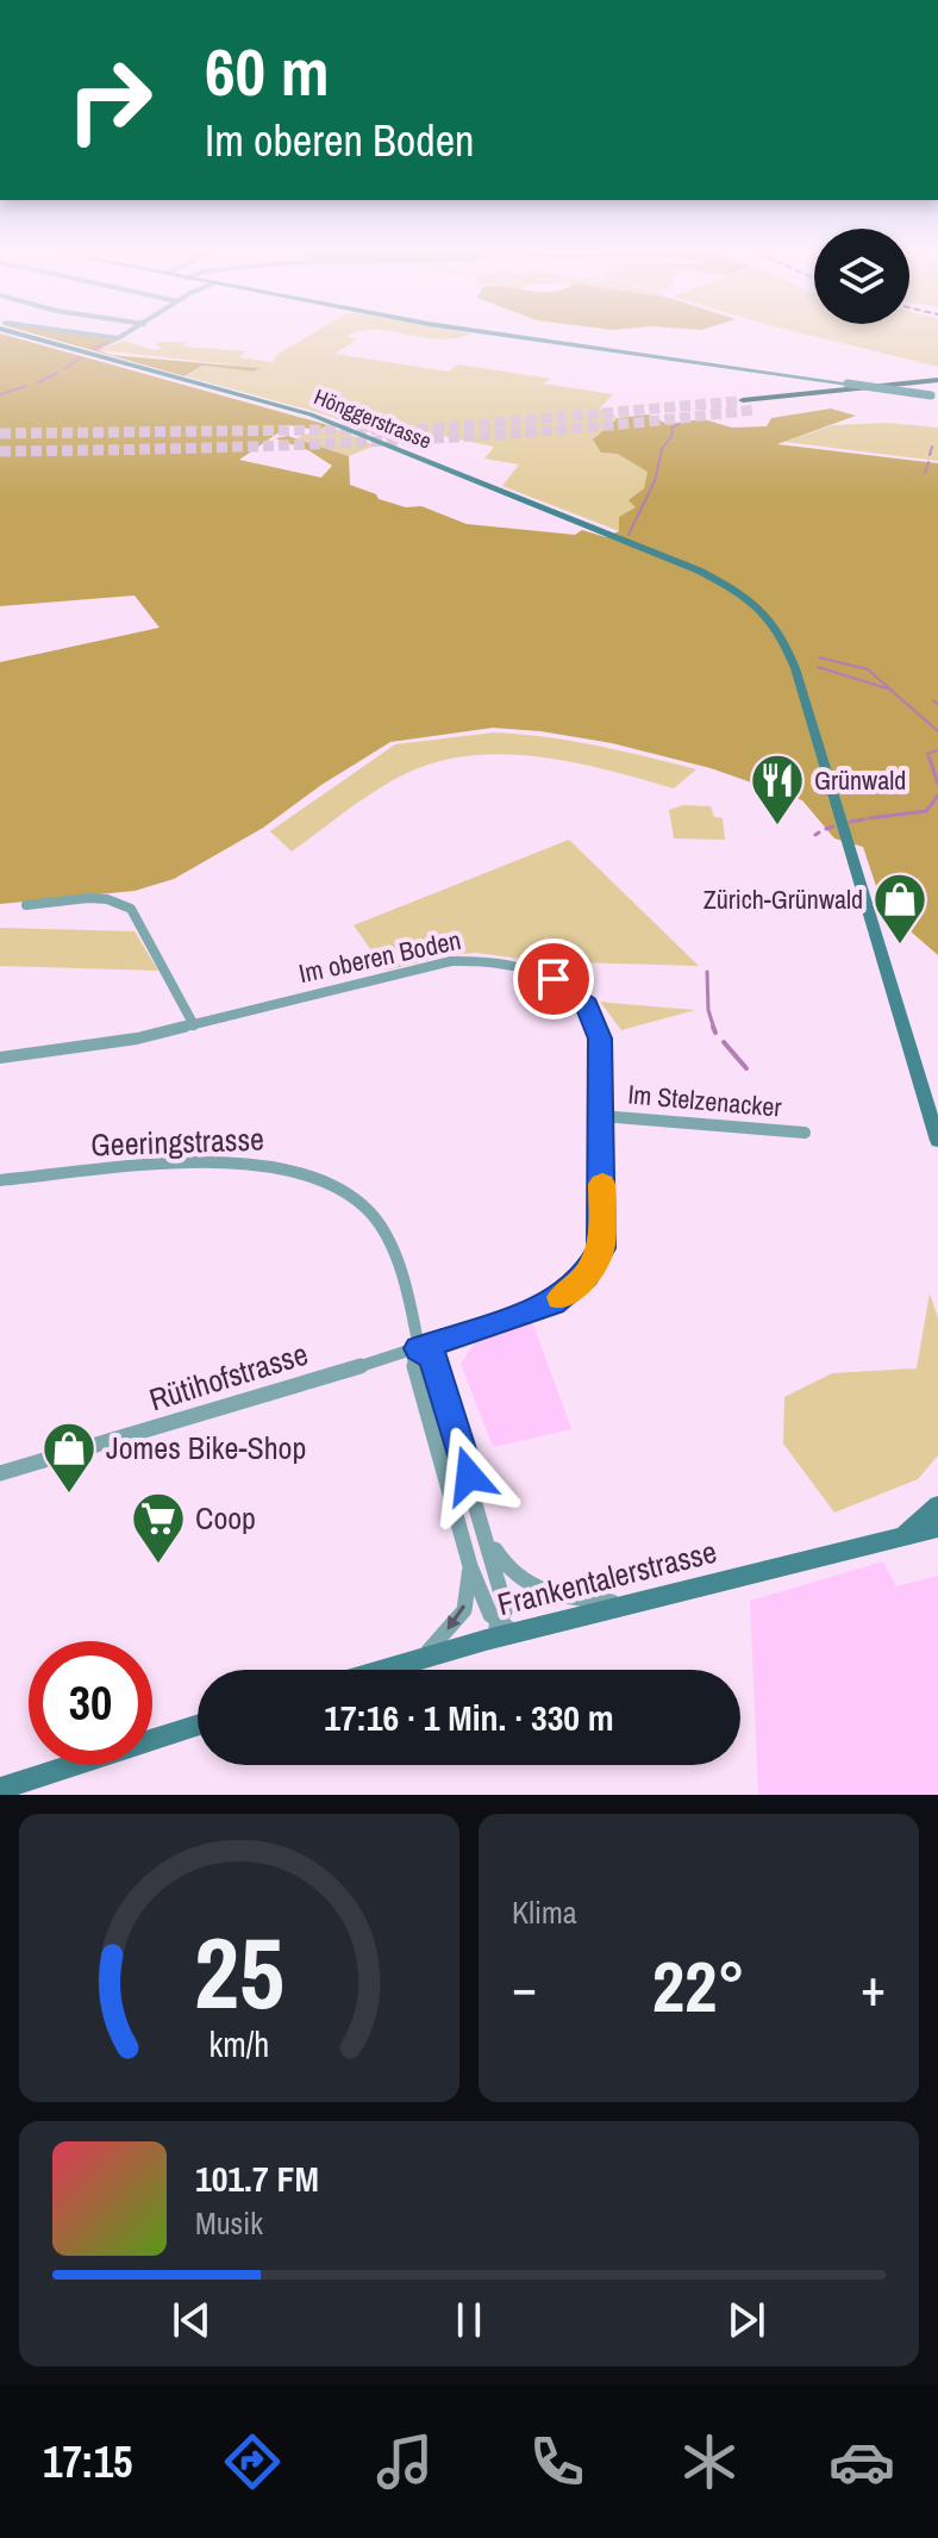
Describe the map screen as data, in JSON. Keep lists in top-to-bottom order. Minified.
{"streets":{"main road":["Hönggerstrasse","Frankentalerstrasse"],"street":["Im oberen Boden","Im Stelzenacker","Geeringstrasse","Rütihofstrasse"]},"crossings":[["Im oberen Boden","Im Stelzenacker"],["Im oberen Boden","Geeringstrasse"],["Im oberen Boden","Rütihofstrasse"],["Geeringstrasse","Rütihofstrasse"],["Geeringstrasse","Frankentalerstrasse"]],"places":{"restaurant":["Grünwald"],"shop":["Zürich-Grünwald","Jomes Bike-Shop"],"supermarket":["Coop"]},"page":{"turn":["60 m","Im oberen Boden"],"limit":"30","trip":"17:16 · 1 Min. · 330 m","tile":"Klima","heat":["−","22°","+"],"song":["101.7 FM","Musik"],"tabs":"17:15","gauge":["25","km/h"]}}
